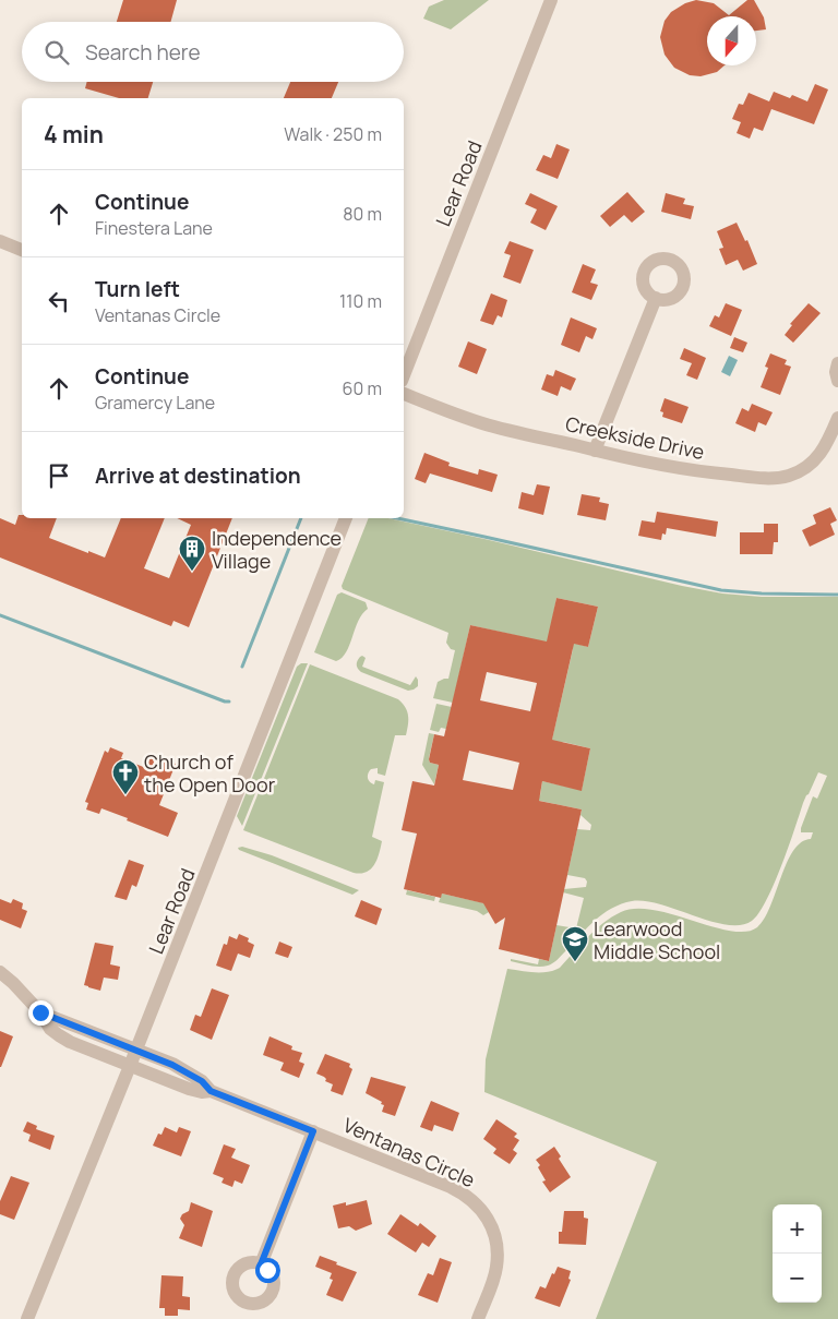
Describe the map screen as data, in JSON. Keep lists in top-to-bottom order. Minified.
{"streets":{"street":["Lear Road","Creekside Drive","Ventanas Circle"]},"crossings":[["Lear Road","Ventanas Circle"]],"places":{"building":["Independence Village"],"church":["Church of the Open Door"],"school or university":["Learwood Middle School"]},"north":"bottom","page":{"search":"Search here","heading":["4 min","Walk · 250 m"],"list":[["Continue","Finestera Lane","80 m"],["Turn left","Ventanas Circle","110 m"],["Continue","Gramercy Lane","60 m"],"Arrive at destination"],"map_buttons":["+","−"]}}
